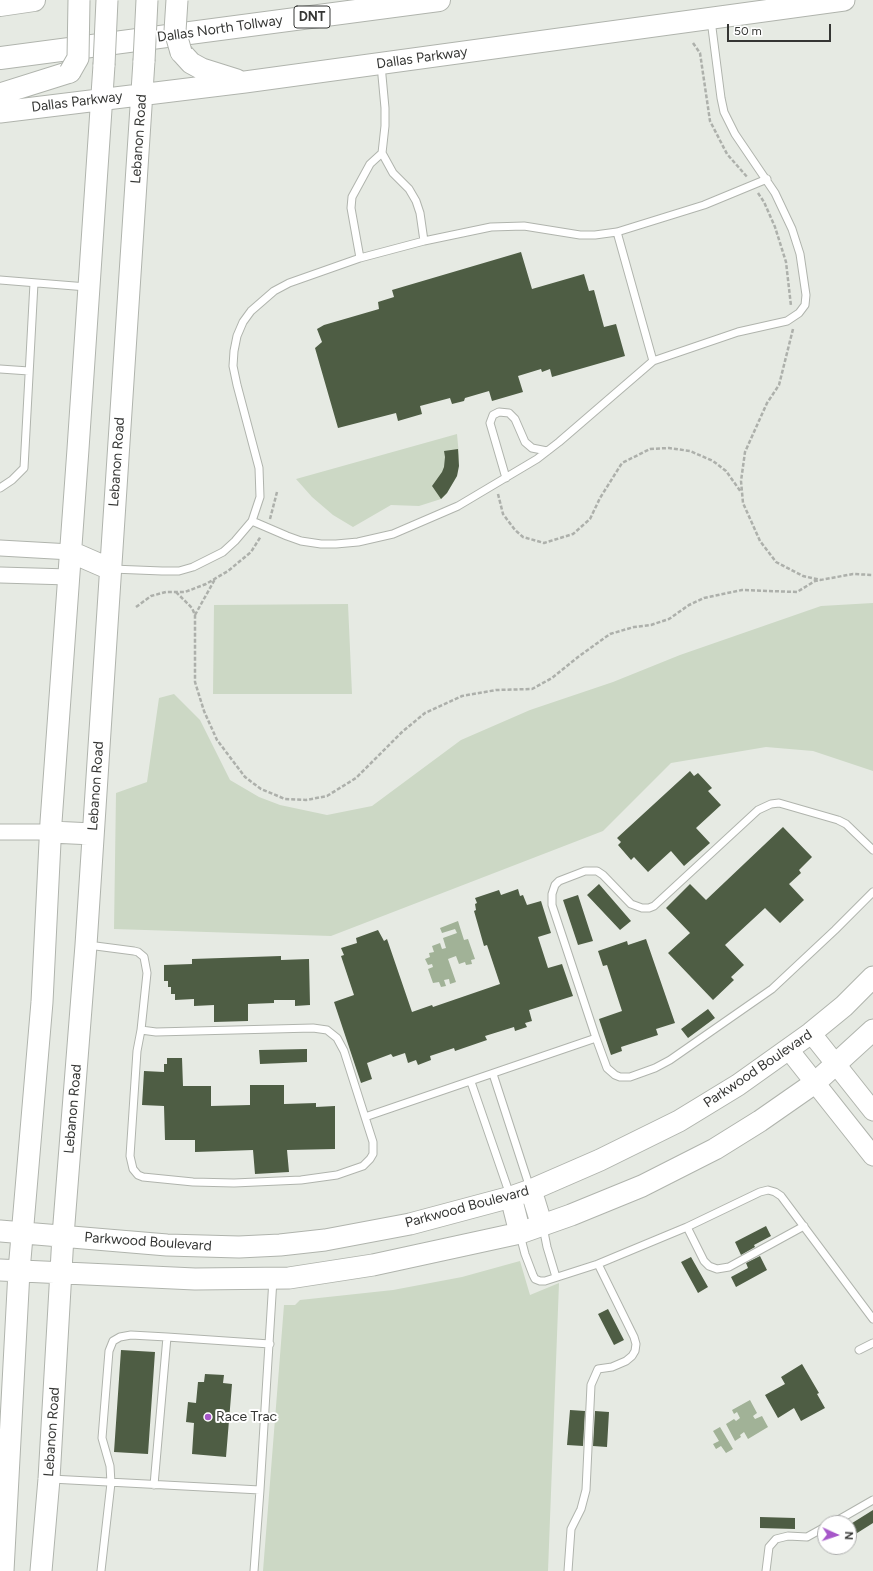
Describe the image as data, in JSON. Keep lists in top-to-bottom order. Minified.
{"streets":{"highway":["DNT","Dallas North Tollway"],"main road":["Dallas Parkway","Lebanon Road","Parkwood Boulevard"]},"crossings":[["Dallas Parkway","Lebanon Road"],["Lebanon Road","Parkwood Boulevard"]],"places":["Race Trac"],"scale_bar":"50 m","north":"right"}
